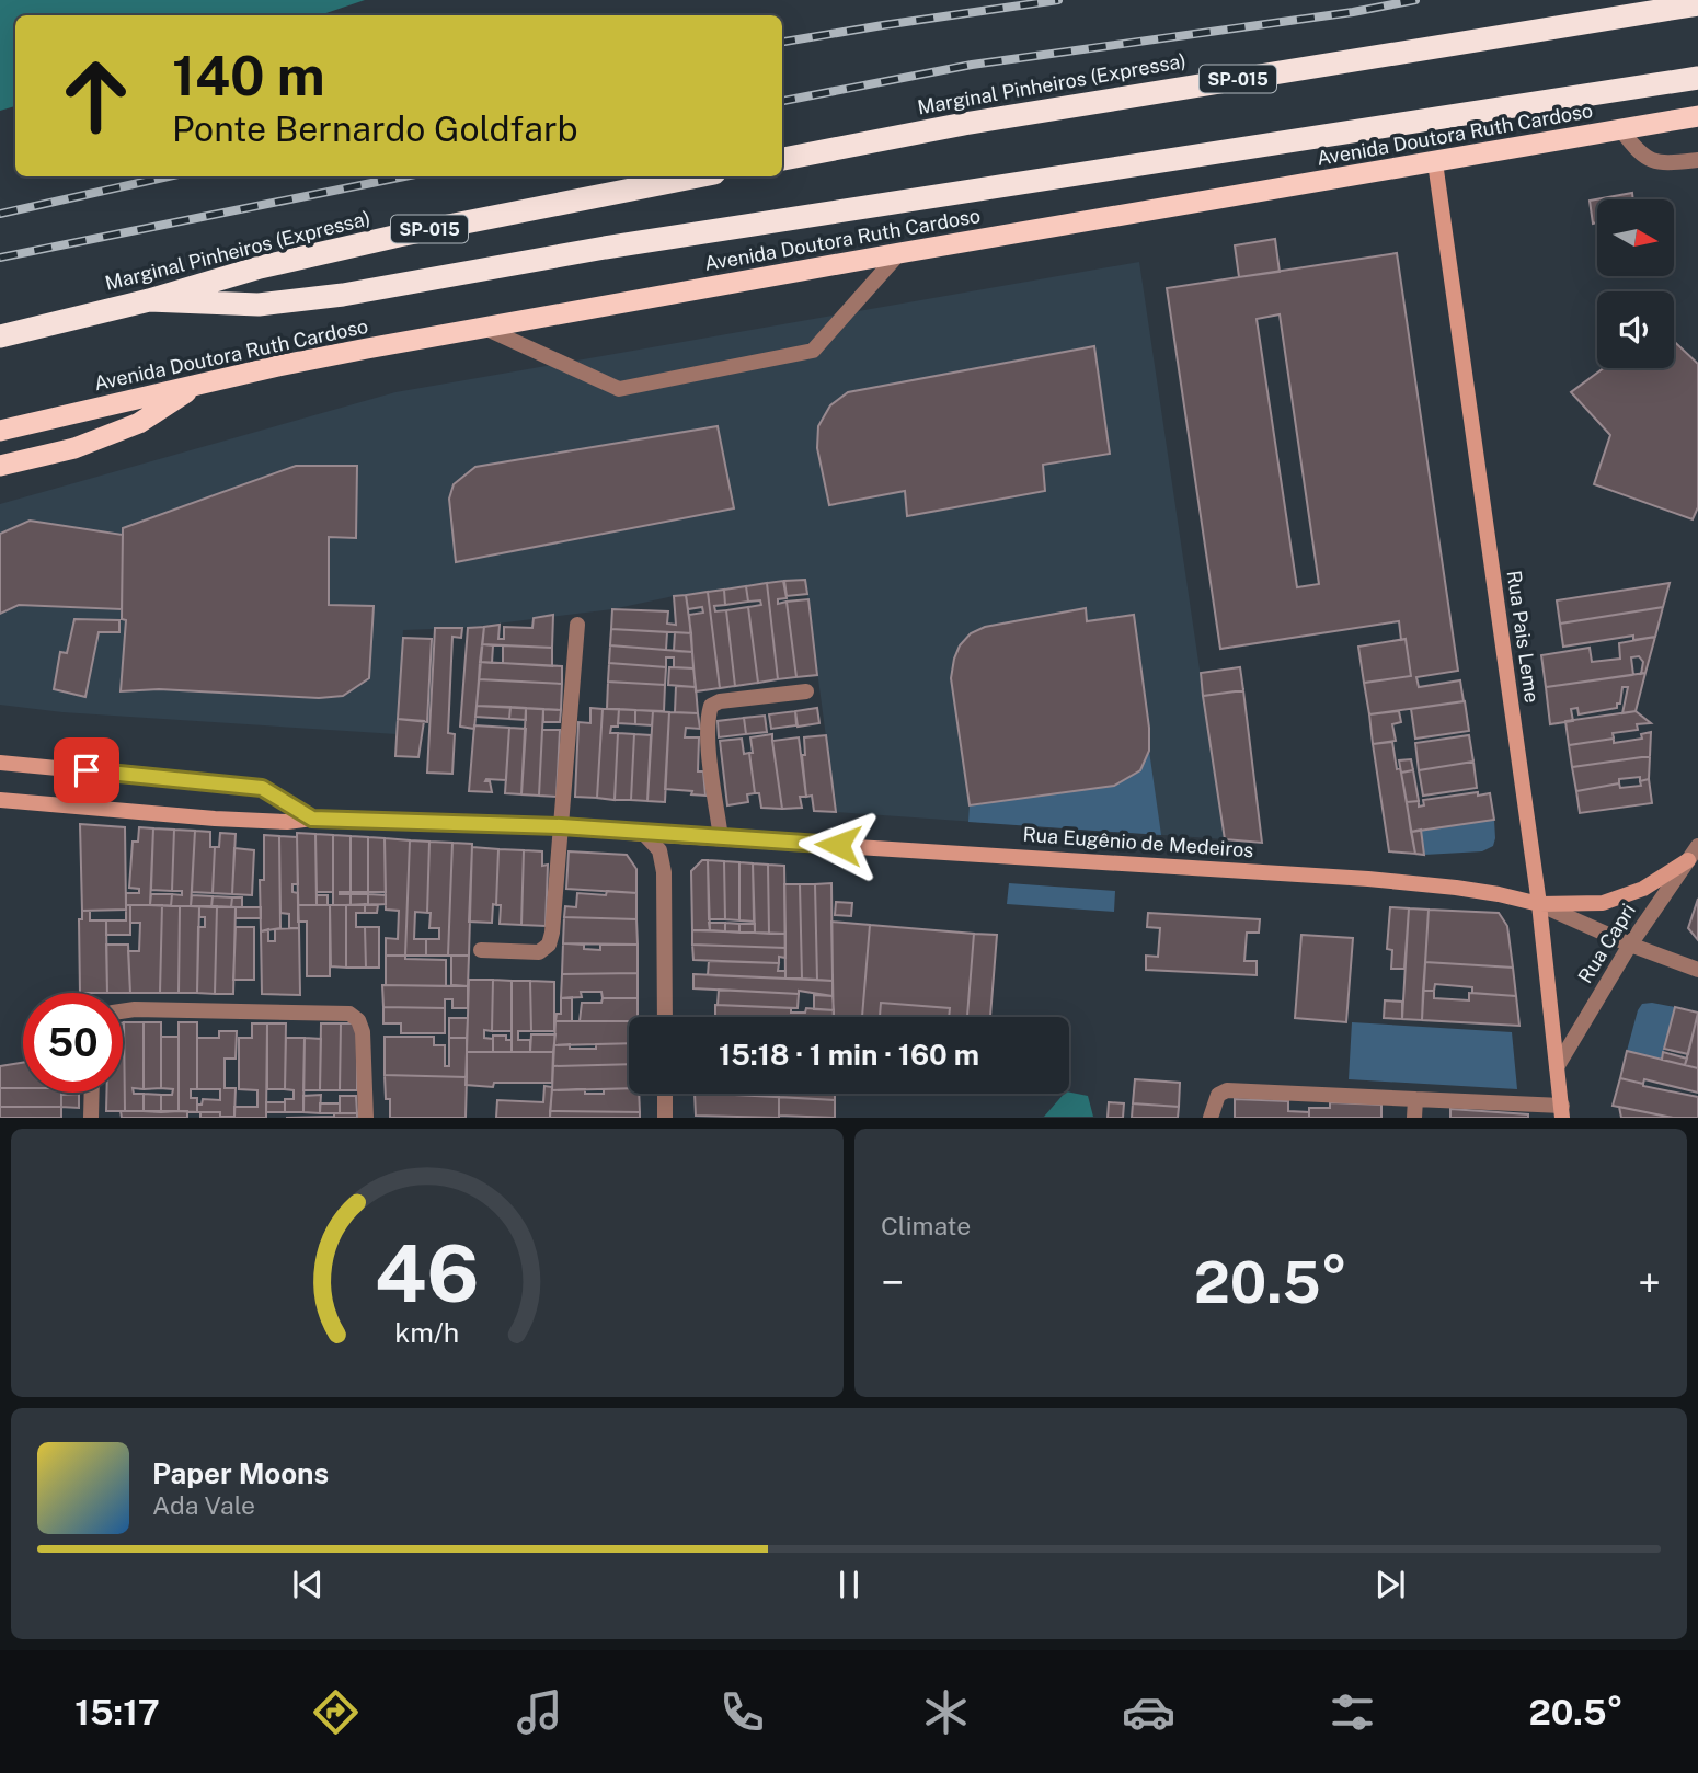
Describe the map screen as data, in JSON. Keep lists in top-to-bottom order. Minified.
{"streets":{"highway":["SP-015","Marginal Pinheiros (Expressa)","Avenida Doutora Ruth Cardoso"],"main road":["Rua Pais Leme","Rua Eugênio de Medeiros"],"street":["Rua Capri"]},"crossings":[["Avenida Doutora Ruth Cardoso","Rua Pais Leme"],["Rua Pais Leme","Rua Eugênio de Medeiros"],["Rua Pais Leme","Rua Capri"],["Rua Eugênio de Medeiros","Rua Capri"]],"north":"right","page":{"turn":["140 m","Ponte Bernardo Goldfarb"],"limit":"50","trip":"15:18 · 1 min · 160 m","tile":"Climate","heat":["−","20.5°","+"],"song":["Paper Moons","Ada Vale"],"tabs":["15:17","20.5°"],"gauge":["46","km/h"]}}
